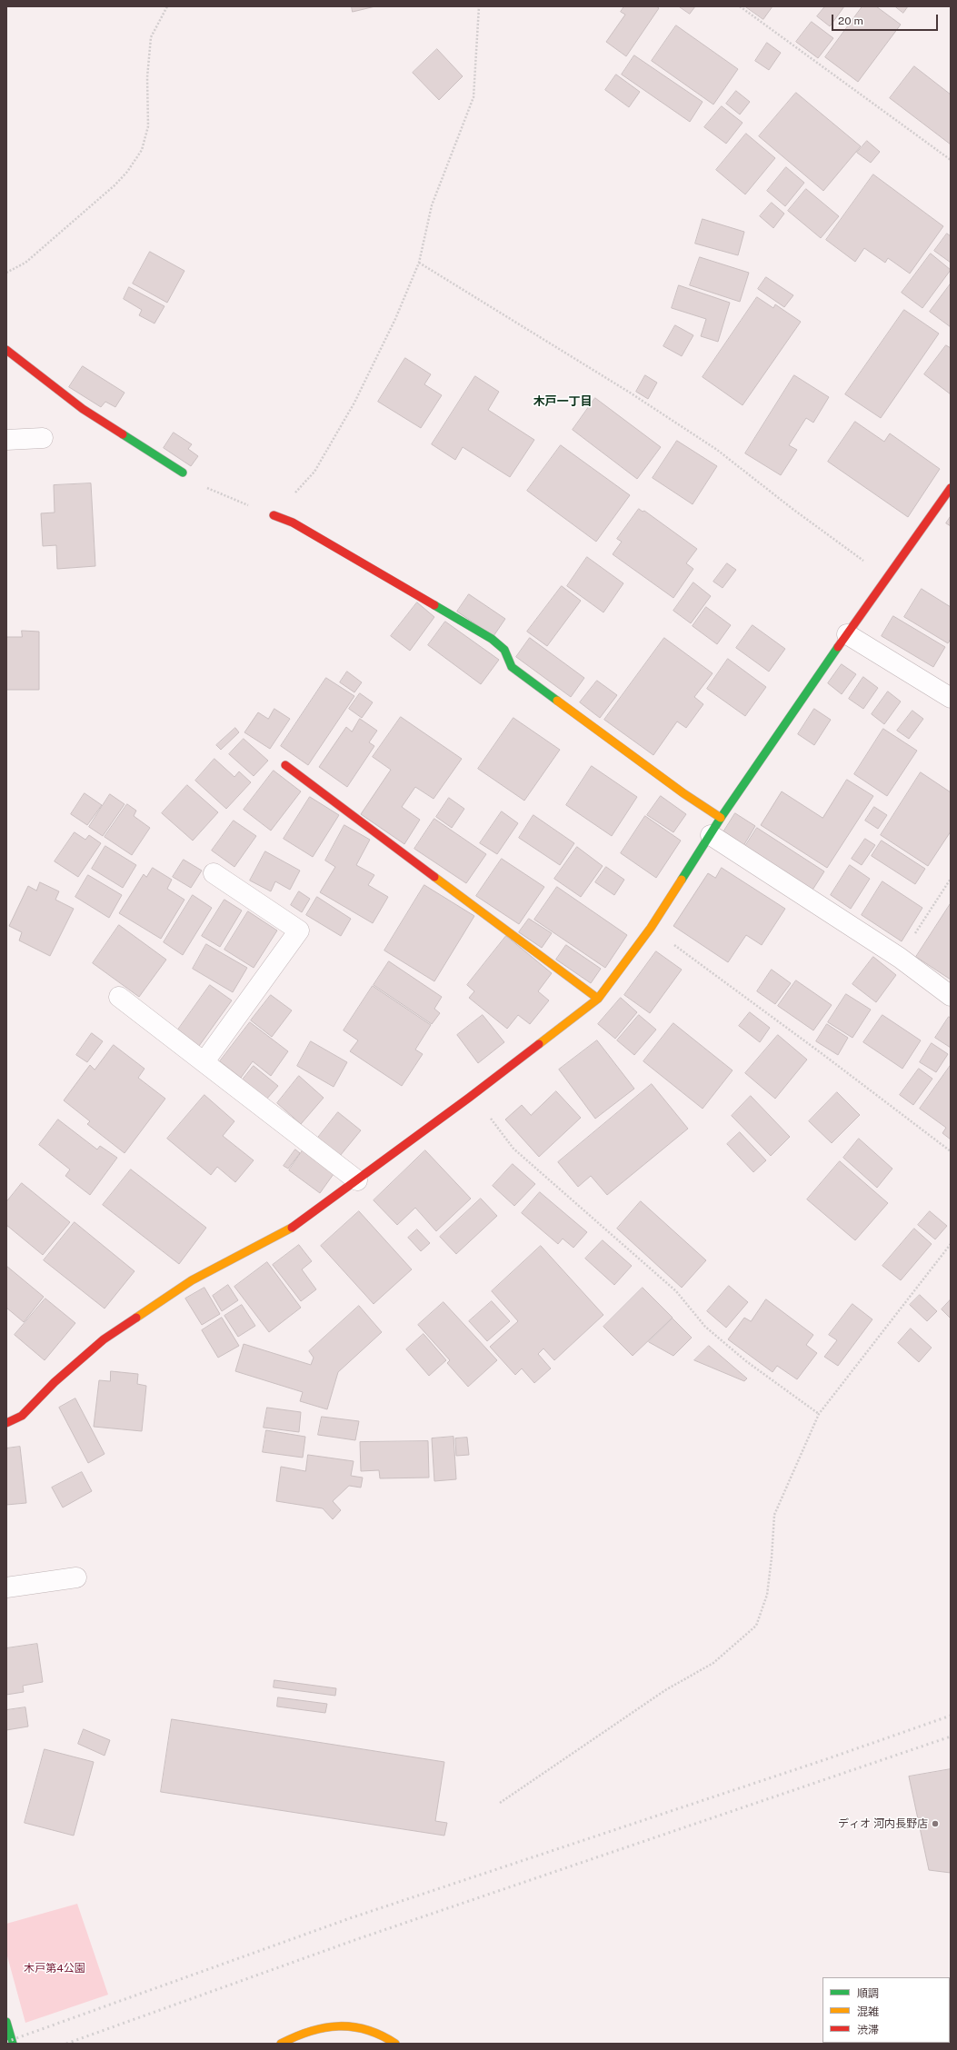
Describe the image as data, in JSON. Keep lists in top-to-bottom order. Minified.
{"districts":["木戸一丁目"],"parks":["木戸第4公園"],"places":["ディオ 河内長野店"],"legend":["順調","混雑","渋滞"],"scale_bar":"20 m"}
